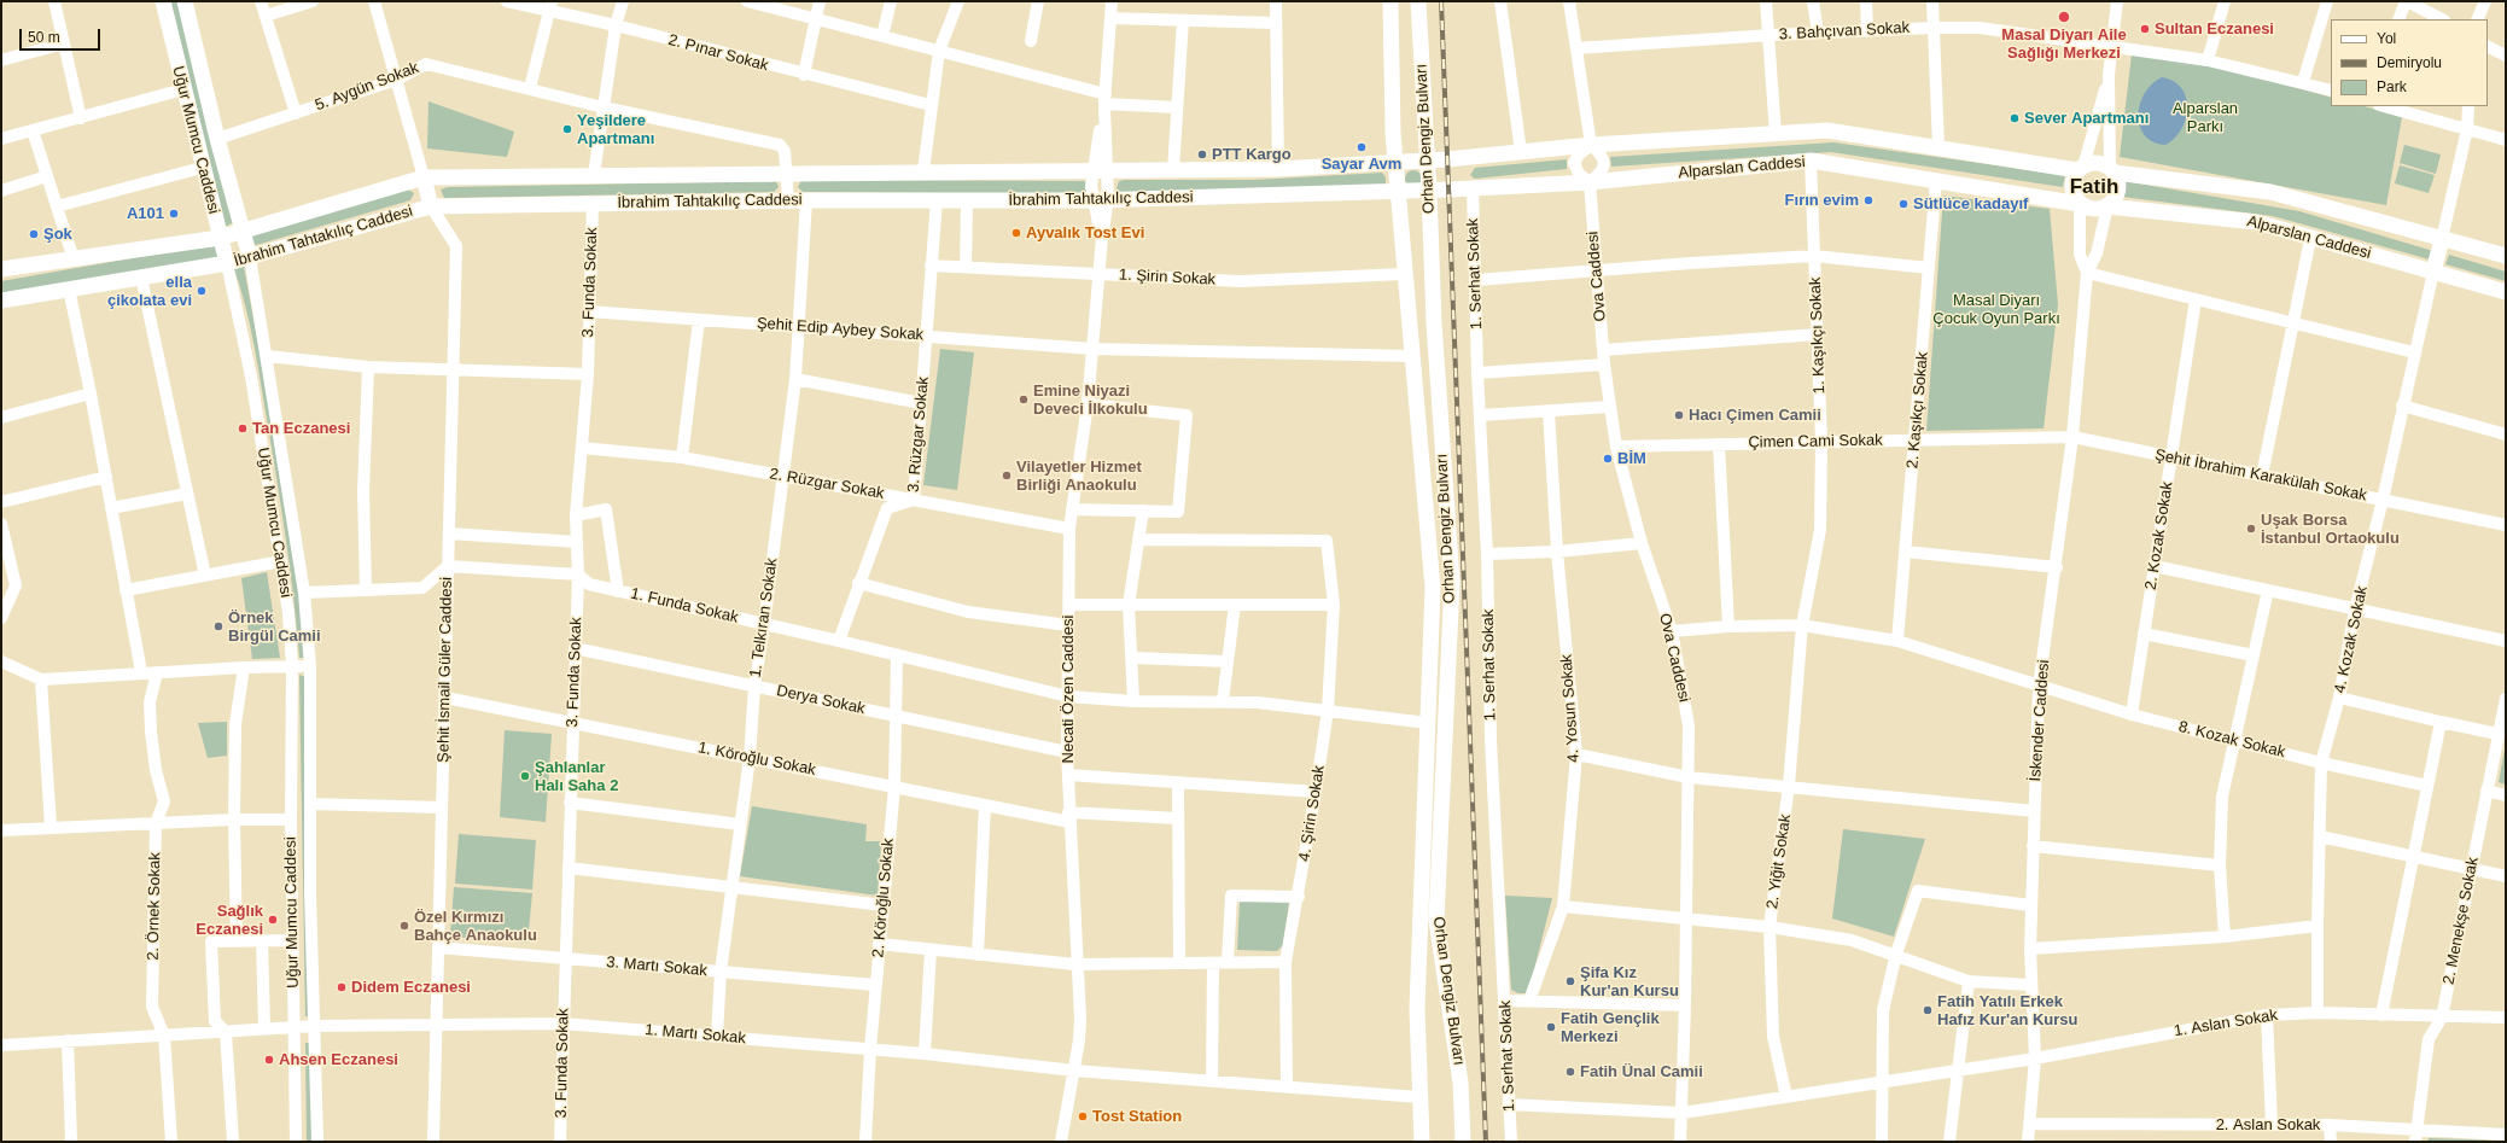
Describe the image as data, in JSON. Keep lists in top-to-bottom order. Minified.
{"streets":{"main road":["Orhan Dengiz Bulvarı","Uğur Mumcu Caddesi","Alparslan Caddesi","İbrahim Tahtakılıç Caddesi"],"street":["3. Bahçıvan Sokak","2. Pınar Sokak","5. Aygün Sokak","1. Serhat Sokak","Ova Caddesi","1. Şirin Sokak","3. Funda Sokak","Şehit Edip Aybey Sokak","1. Kaşıkçı Sokak","2. Kaşıkçı Sokak","3. Rüzgar Sokak","Çimen Cami Sokak","Şehit İbrahim Karakülah Sokak","2. Rüzgar Sokak","2. Kozak Sokak","1. Funda Sokak","1. Telkıran Sokak","4. Kozak Sokak","Şehit İsmail Güler Caddesi","Necati Özen Caddesi","Derya Sokak","4. Yosun Sokak","İskender Caddesi","8. Kozak Sokak","1. Köroğlu Sokak","4. Şirin Sokak","2. Yiğit Sokak","2. Köroğlu Sokak","2. Örnek Sokak","2. Menekşe Sokak","3. Martı Sokak","1. Aslan Sokak","1. Martı Sokak","2. Aslan Sokak"]},"crossings":[["5. Aygün Sokak","Uğur Mumcu Caddesi"],["5. Aygün Sokak","İbrahim Tahtakılıç Caddesi"],["Orhan Dengiz Bulvarı","Alparslan Caddesi"],["Orhan Dengiz Bulvarı","İbrahim Tahtakılıç Caddesi"],["Orhan Dengiz Bulvarı","1. Şirin Sokak"],["Orhan Dengiz Bulvarı","Şehit Edip Aybey Sokak"],["Orhan Dengiz Bulvarı","1. Funda Sokak"],["Orhan Dengiz Bulvarı","1. Martı Sokak"],["Uğur Mumcu Caddesi","İbrahim Tahtakılıç Caddesi"],["Uğur Mumcu Caddesi","1. Martı Sokak"],["Alparslan Caddesi","İbrahim Tahtakılıç Caddesi"],["Alparslan Caddesi","1. Serhat Sokak"],["Alparslan Caddesi","Ova Caddesi"],["Alparslan Caddesi","1. Kaşıkçı Sokak"],["Alparslan Caddesi","2. Kaşıkçı Sokak"],["Alparslan Caddesi","4. Kozak Sokak"],["İbrahim Tahtakılıç Caddesi","3. Funda Sokak"],["İbrahim Tahtakılıç Caddesi","3. Rüzgar Sokak"],["İbrahim Tahtakılıç Caddesi","1. Telkıran Sokak"],["İbrahim Tahtakılıç Caddesi","Şehit İsmail Güler Caddesi"],["İbrahim Tahtakılıç Caddesi","Necati Özen Caddesi"],["1. Serhat Sokak","1. Aslan Sokak"],["Ova Caddesi","Çimen Cami Sokak"],["Ova Caddesi","8. Kozak Sokak"],["Ova Caddesi","1. Aslan Sokak"],["1. Şirin Sokak","3. Rüzgar Sokak"],["1. Şirin Sokak","Necati Özen Caddesi"],["3. Funda Sokak","Şehit Edip Aybey Sokak"],["3. Funda Sokak","2. Rüzgar Sokak"],["3. Funda Sokak","1. Funda Sokak"],["3. Funda Sokak","Derya Sokak"],["3. Funda Sokak","1. Köroğlu Sokak"],["3. Funda Sokak","3. Martı Sokak"],["3. Funda Sokak","1. Martı Sokak"],["Şehit Edip Aybey Sokak","3. Rüzgar Sokak"],["Şehit Edip Aybey Sokak","1. Telkıran Sokak"],["Şehit Edip Aybey Sokak","Necati Özen Caddesi"],["1. Kaşıkçı Sokak","Çimen Cami Sokak"],["1. Kaşıkçı Sokak","8. Kozak Sokak"],["1. Kaşıkçı Sokak","2. Yiğit Sokak"],["2. Kaşıkçı Sokak","Çimen Cami Sokak"],["2. Kaşıkçı Sokak","8. Kozak Sokak"],["3. Rüzgar Sokak","2. Rüzgar Sokak"],["3. Rüzgar Sokak","1. Funda Sokak"],["Çimen Cami Sokak","Şehit İbrahim Karakülah Sokak"],["Çimen Cami Sokak","İskender Caddesi"],["Şehit İbrahim Karakülah Sokak","2. Kozak Sokak"],["Şehit İbrahim Karakülah Sokak","4. Kozak Sokak"],["Şehit İbrahim Karakülah Sokak","İskender Caddesi"],["2. Rüzgar Sokak","1. Telkıran Sokak"],["2. Rüzgar Sokak","Necati Özen Caddesi"],["2. Kozak Sokak","8. Kozak Sokak"],["1. Funda Sokak","1. Telkıran Sokak"],["1. Funda Sokak","Şehit İsmail Güler Caddesi"],["1. Funda Sokak","Necati Özen Caddesi"],["1. Funda Sokak","4. Şirin Sokak"],["1. Funda Sokak","2. Köroğlu Sokak"],["1. Telkıran Sokak","Derya Sokak"],["1. Telkıran Sokak","1. Köroğlu Sokak"],["1. Telkıran Sokak","3. Martı Sokak"],["1. Telkıran Sokak","1. Martı Sokak"],["4. Kozak Sokak","8. Kozak Sokak"],["4. Kozak Sokak","1. Aslan Sokak"],["Şehit İsmail Güler Caddesi","1. Köroğlu Sokak"],["Şehit İsmail Güler Caddesi","3. Martı Sokak"],["Şehit İsmail Güler Caddesi","1. Martı Sokak"],["Necati Özen Caddesi","Derya Sokak"],["Necati Özen Caddesi","1. Köroğlu Sokak"],["Necati Özen Caddesi","1. Martı Sokak"],["Derya Sokak","2. Köroğlu Sokak"],["İskender Caddesi","8. Kozak Sokak"],["İskender Caddesi","1. Aslan Sokak"],["İskender Caddesi","2. Aslan Sokak"],["8. Kozak Sokak","2. Yiğit Sokak"],["1. Köroğlu Sokak","2. Köroğlu Sokak"],["4. Şirin Sokak","1. Martı Sokak"],["2. Yiğit Sokak","1. Aslan Sokak"],["2. Köroğlu Sokak","3. Martı Sokak"],["2. Köroğlu Sokak","1. Martı Sokak"],["2. Örnek Sokak","1. Martı Sokak"],["2. Menekşe Sokak","1. Aslan Sokak"],["2. Menekşe Sokak","2. Aslan Sokak"]],"districts":["Fatih"],"parks":["Alparslan Parkı","Masal Diyarı Çocuk Oyun Parkı"],"places":["Masal Diyarı Aile Sağlığı Merkezi","Sultan Eczanesi","Sever Apartmanı","Yeşildere Apartmanı","Sayar Avm","PTT Kargo","Fırın evim","Sütlüce kadayıf","A101","Ayvalık Tost Evi","Şok","ella çikolata evi","Emine Niyazi Deveci İlkokulu","Hacı Çimen Camii","Tan Eczanesi","BİM","Vilayetler Hizmet Birliği Anaokulu","Uşak Borsa İstanbul Ortaokulu","Örnek Birgül Camii","Şahlanlar Halı Saha 2","Sağlık Eczanesi","Özel Kırmızı Bahçe Anaokulu","Şifa Kız Kur'an Kursu","Didem Eczanesi","Fatih Yatılı Erkek Hafız Kur'an Kursu","Fatih Gençlik Merkezi","Ahsen Eczanesi","Fatih Ünal Camii","Tost Station"],"legend":["Yol","Demiryolu","Park"],"scale_bar":"50 m"}
